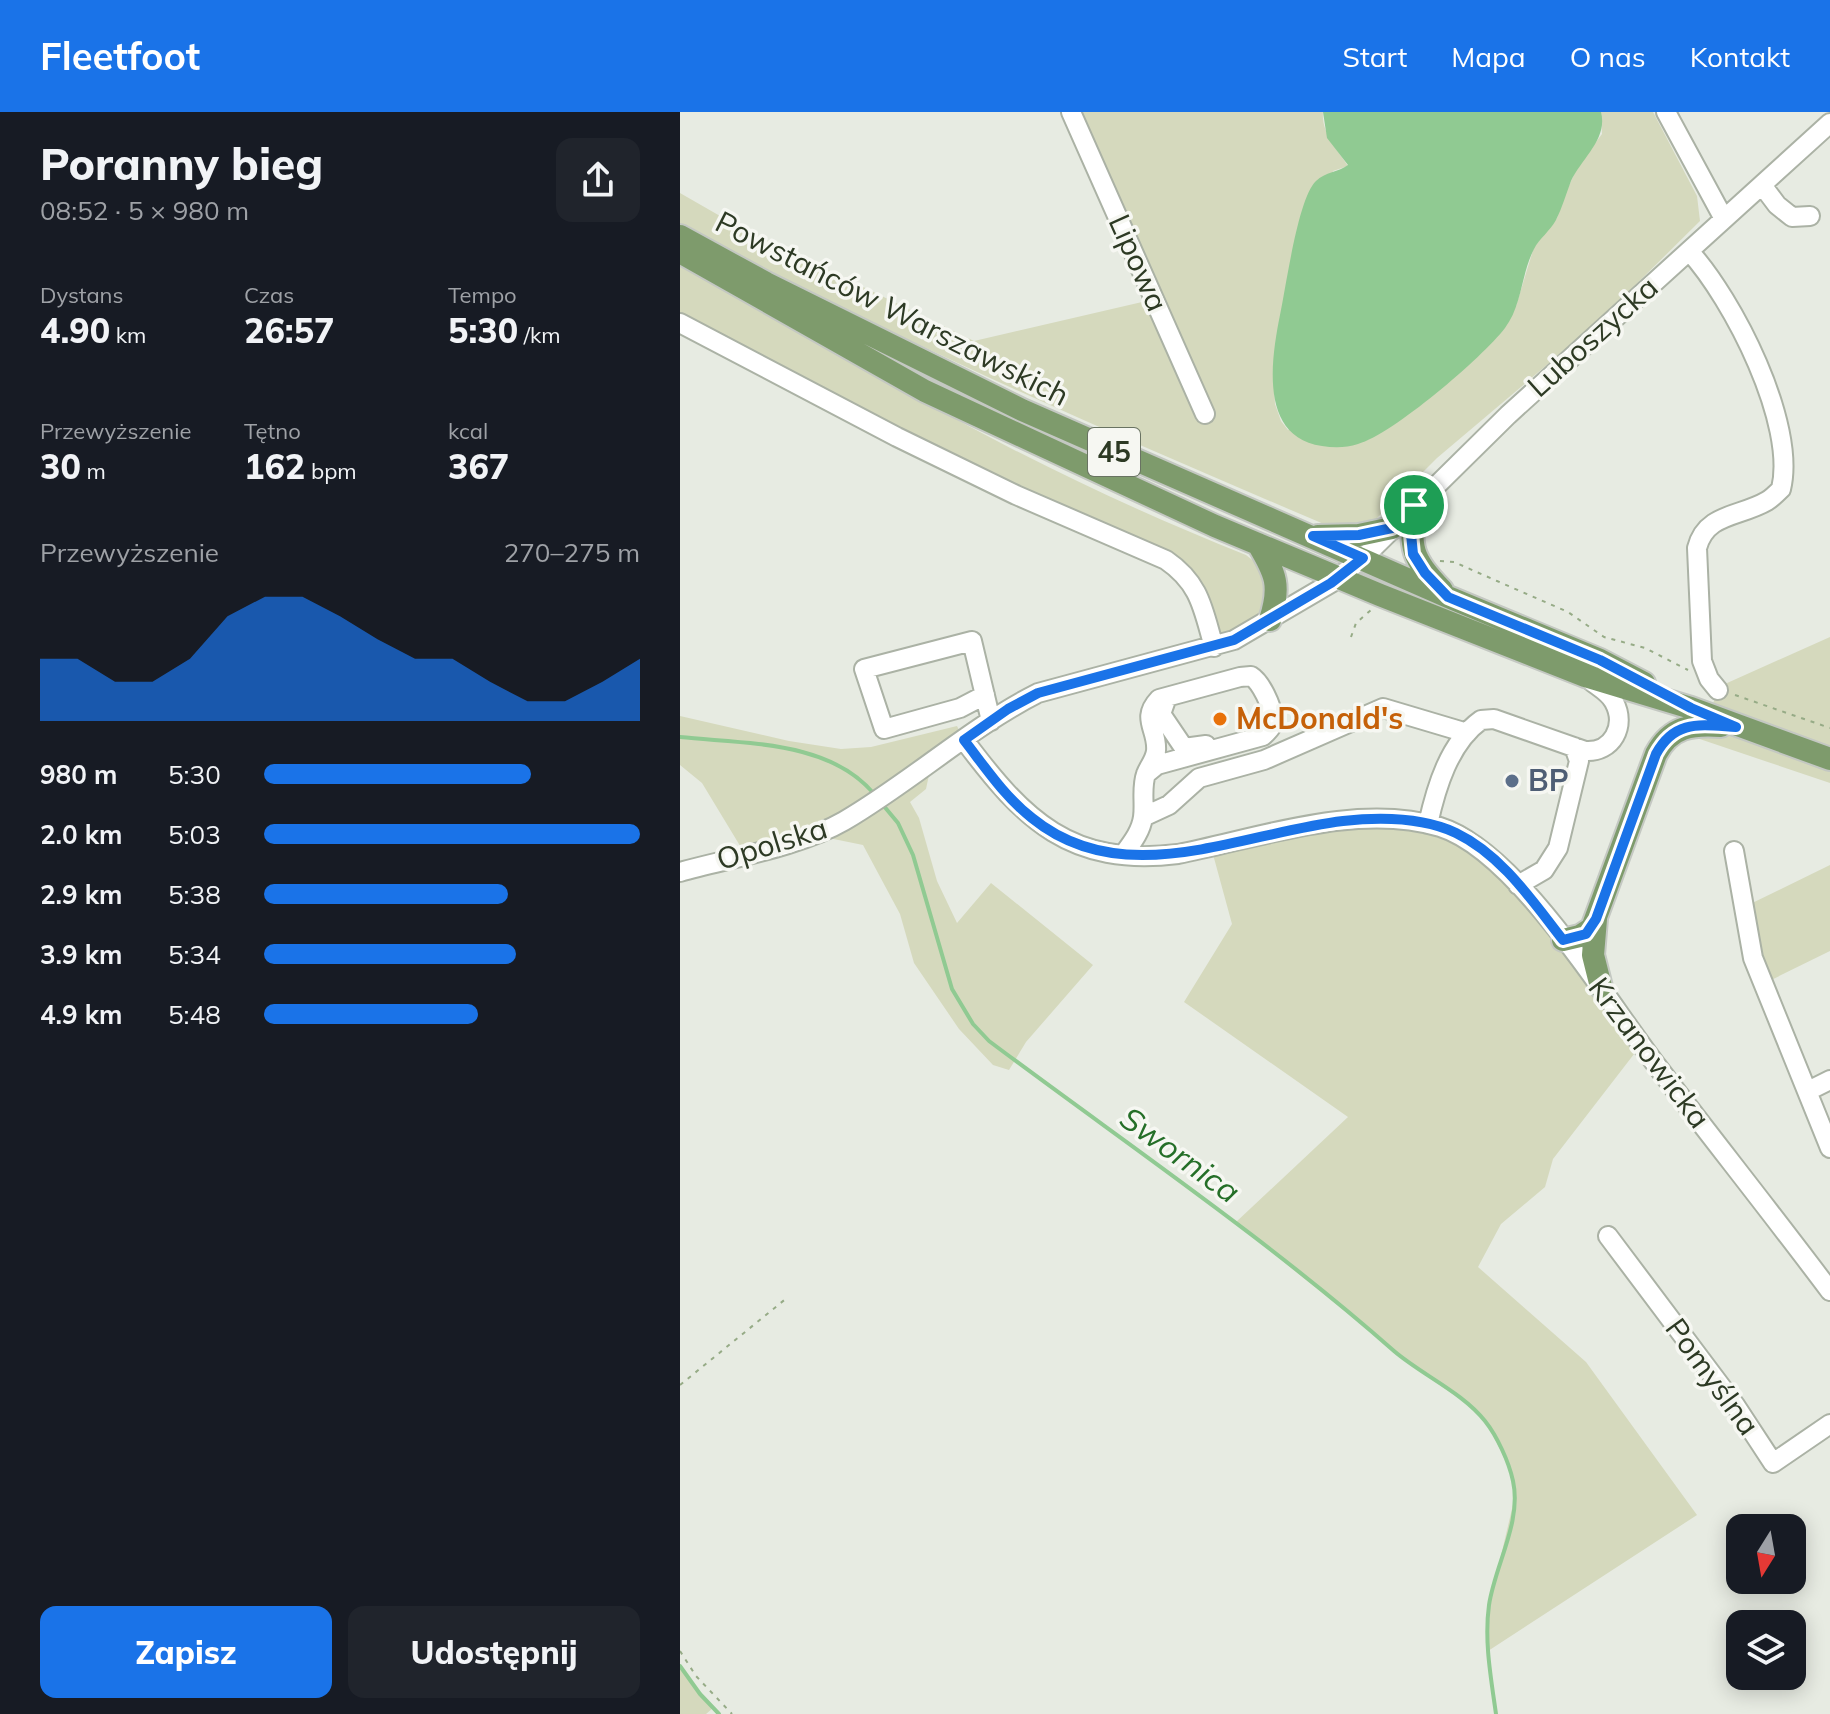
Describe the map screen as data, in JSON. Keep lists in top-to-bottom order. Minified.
{"streets":{"main road":["Powstańców Warszawskich","45"],"street":["Lipowa","Luboszycka","Opolska","Krzanowicka","Pomyślna"]},"crossings":[["Powstańców Warszawskich","Luboszycka"],["Luboszycka","Opolska"],["Opolska","Krzanowicka"]],"water":["Swornica"],"places":["McDonald's","BP"],"north":"bottom","page":{"header":"Fleetfoot","nav":["Start","Mapa","O nas","Kontakt"],"heading":["Poranny bieg","08:52 · 5 × 980 m"],"stats":[["Dystans","4.90 km"],["Czas","26:57"],["Tempo","5:30 /km"],["Przewyższenie","30 m"],["Tętno","162 bpm"],["kcal","367"]],"chart":["Przewyższenie","270–275 m"],"list":[{"name":"980 m","note":"5:30"},{"name":"2.0 km","note":"5:03"},{"name":"2.9 km","note":"5:38"},{"name":"3.9 km","note":"5:34"},{"name":"4.9 km","note":"5:48"}],"buttons":["Zapisz","Udostępnij"]}}
